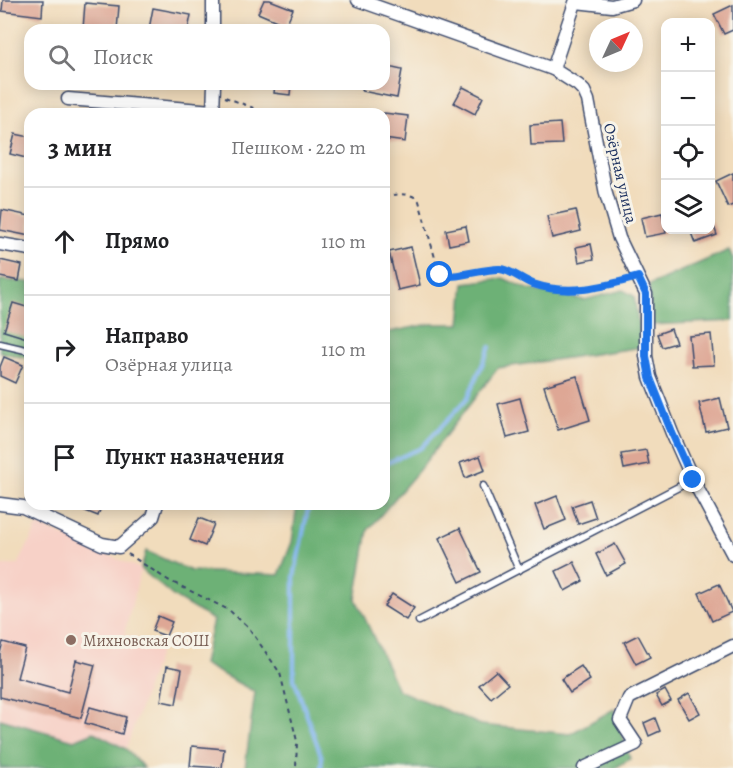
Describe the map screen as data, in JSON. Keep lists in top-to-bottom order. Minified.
{"streets":{"street":["Озёрная улица"]},"places":["Михновская СОШ"],"north":"top right","page":{"map_buttons":["+","−"],"search":"Поиск","heading":["3 мин","Пешком · 220 m"],"list":[["Прямо","110 m"],["Направо","Озёрная улица","110 m"],"Пункт назначения"]}}
